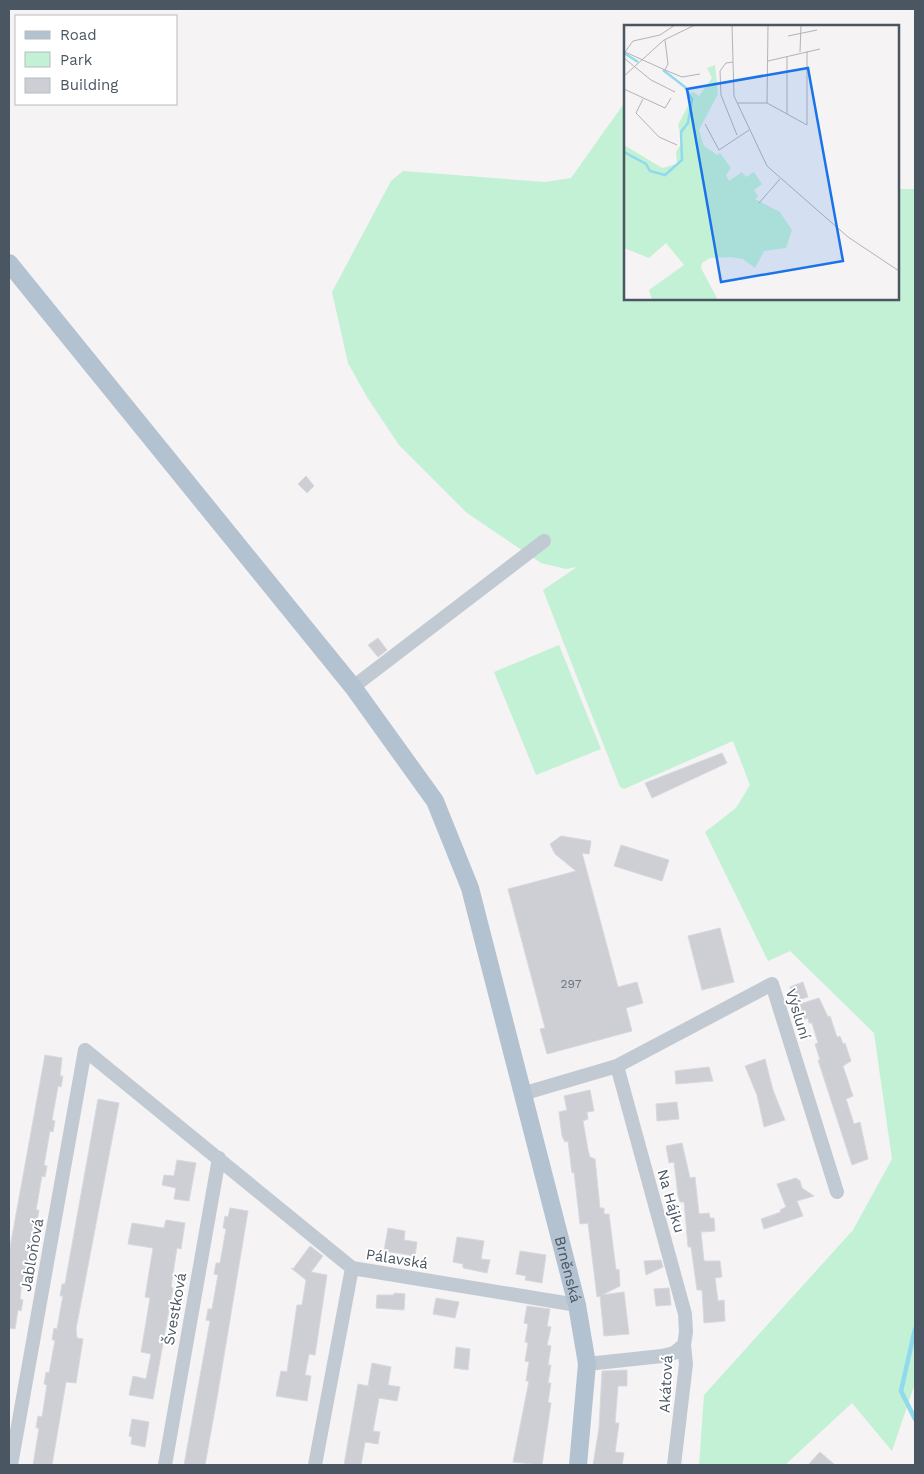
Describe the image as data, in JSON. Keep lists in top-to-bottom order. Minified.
{"streets":{"main road":["Brněnská"],"street":["Výsluní","Na Hájku","Jabloňová","Pálavská","Švestková","Akátová"]},"crossings":[["Výsluní","Na Hájku"],["Na Hájku","Akátová"],["Jabloňová","Švestková"],["Pálavská","Brněnská"],["Brněnská","Akátová"]],"house_numbers":["297"],"legend":["Road","Park","Building"]}
